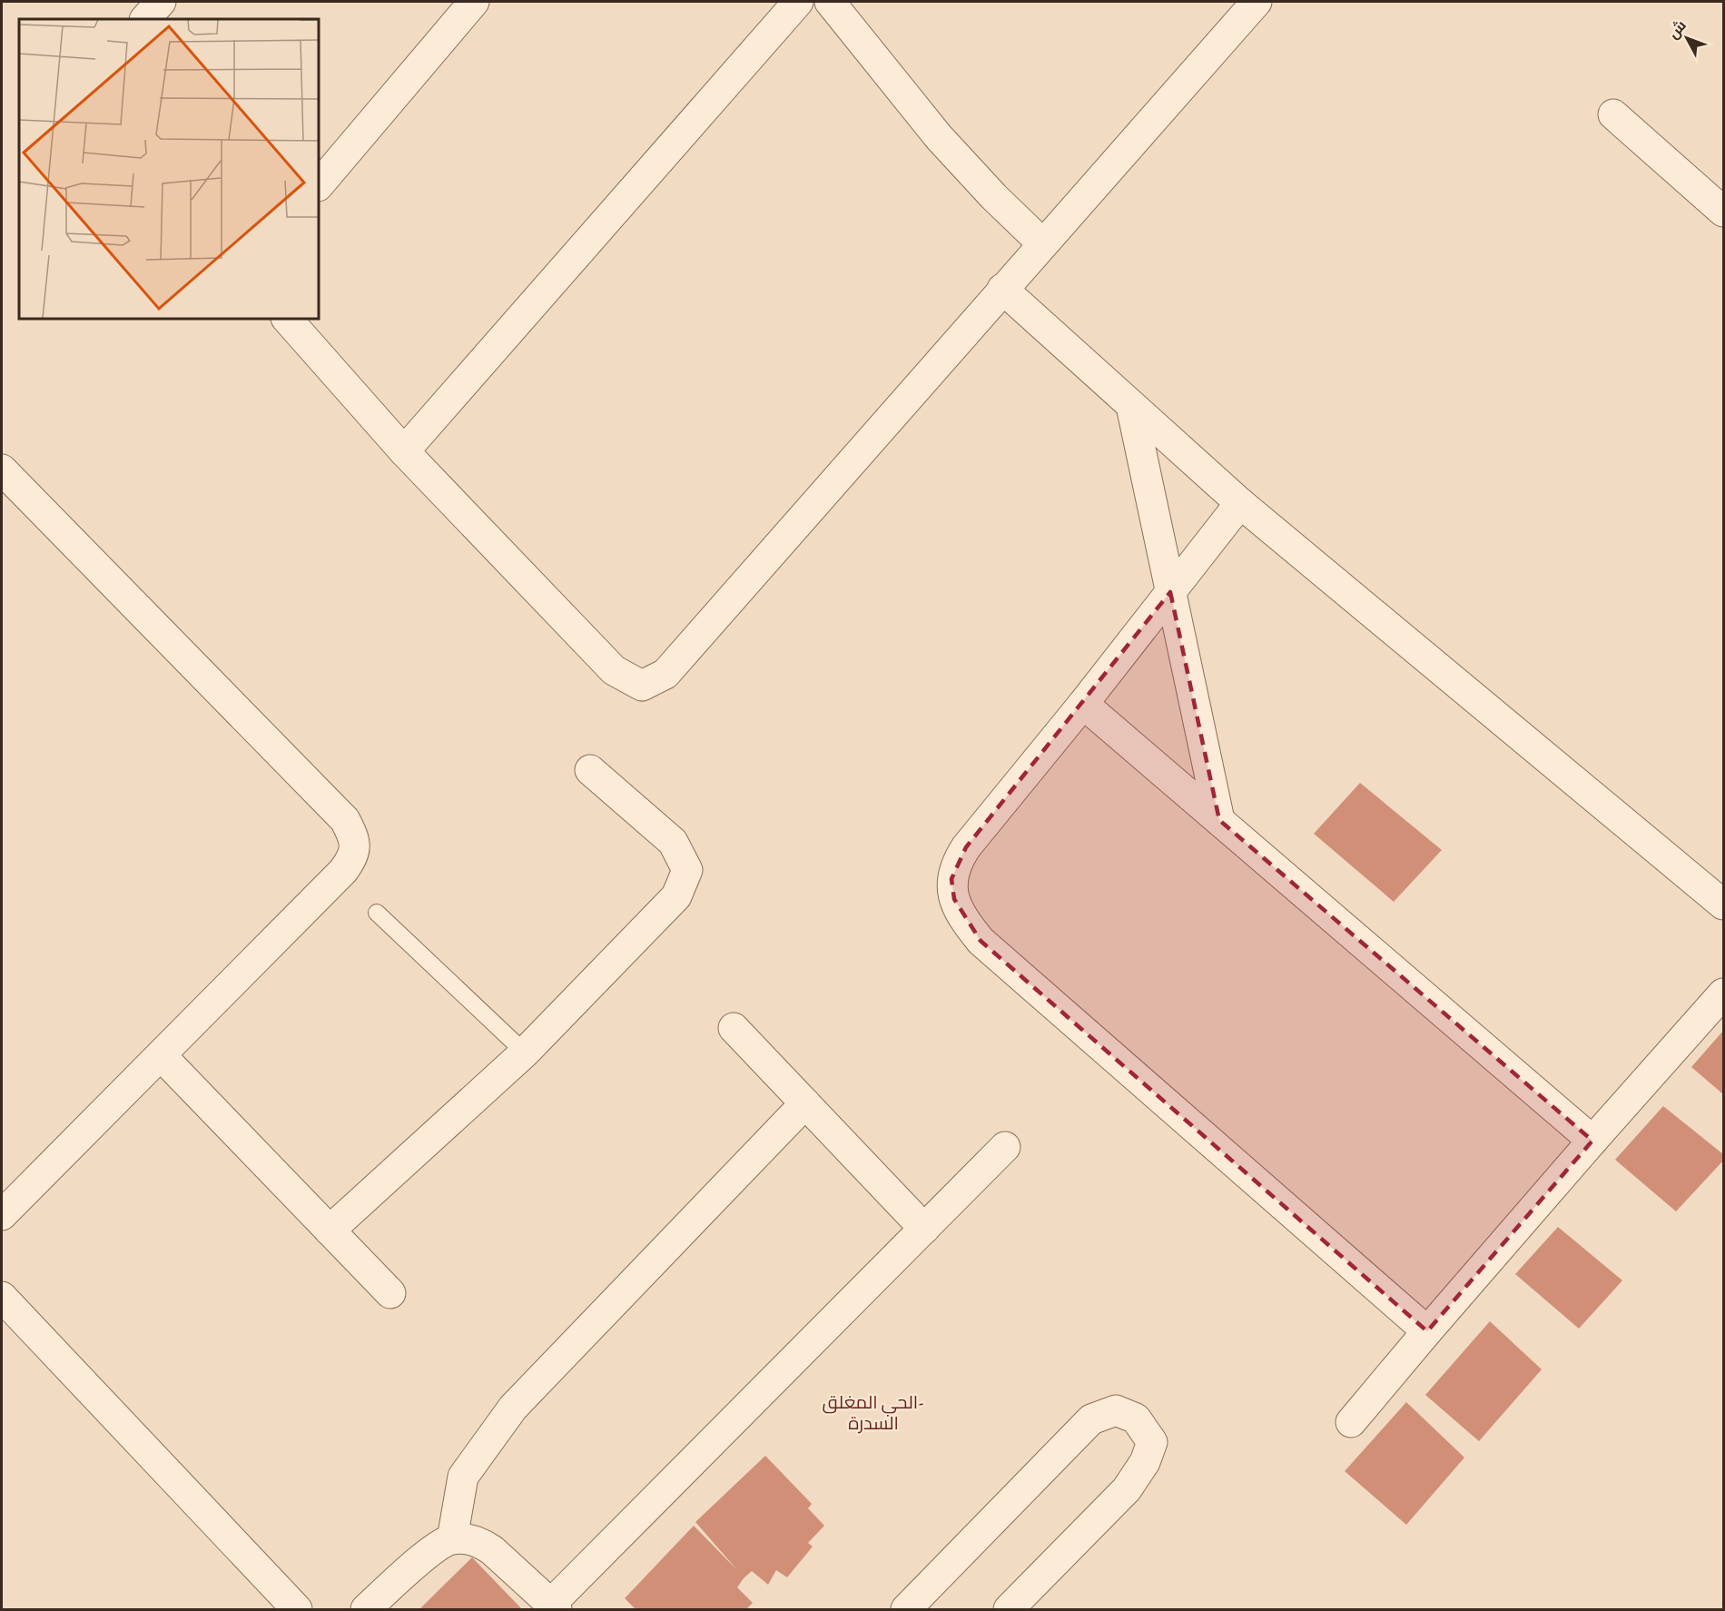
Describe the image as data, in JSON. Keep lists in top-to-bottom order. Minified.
{"districts":["الحي المغلق- السدرة"],"north":"top left"}
